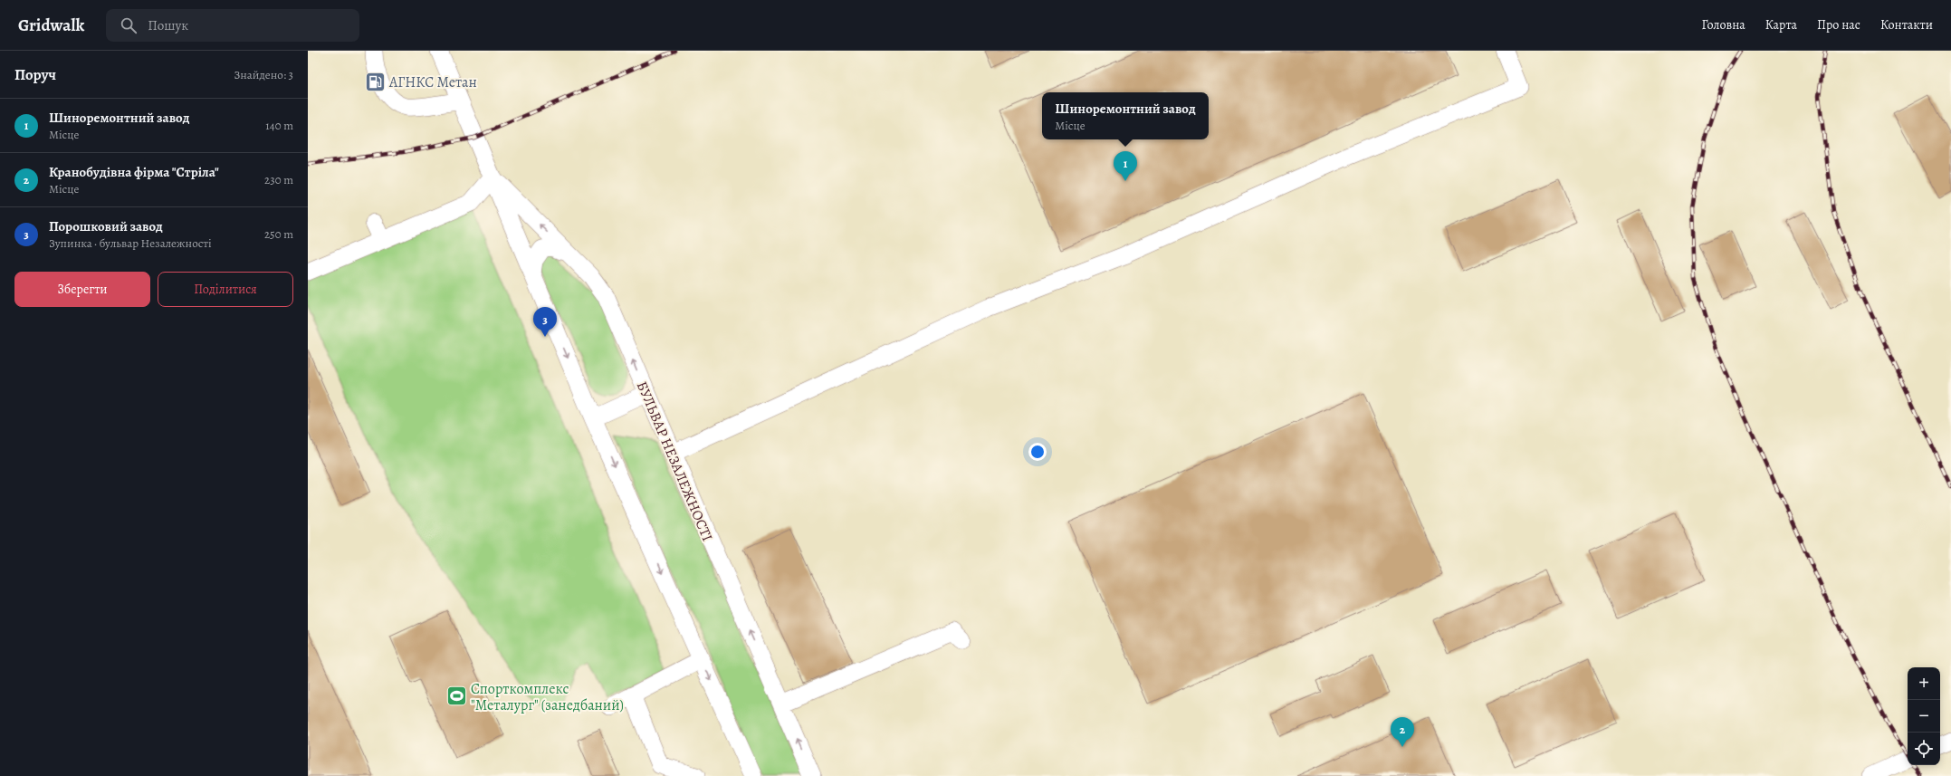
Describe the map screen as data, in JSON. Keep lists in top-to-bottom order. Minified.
{"streets":{"street":["БУЛЬВАР НЕЗАЛЕЖНОСТІ"]},"places":{"fuel station":["АГНКС Метан"],"sports":["Спорткомплекс \"Металург\" (занедбаний)"]},"page":{"header":"Gridwalk","search":"Пошук","nav":["Головна","Карта","Про нас","Контакти"],"heading":["Поруч","Знайдено: 3"],"popup":["Шиноремонтний завод","Місце"],"list":[{"mark":"1","name":"Шиноремонтний завод","note":"Місце","value":"140 m"},{"mark":"2","name":"Кранобудівна фірма \"Стріла\"","note":"Місце","value":"230 m"},{"mark":"3","name":"Порошковий завод","note":"Зупинка · бульвар Незалежності","value":"250 m"}],"pins":["1","3","2"],"buttons":["Зберегти","Поділитися"],"map_buttons":["+","−"]}}
